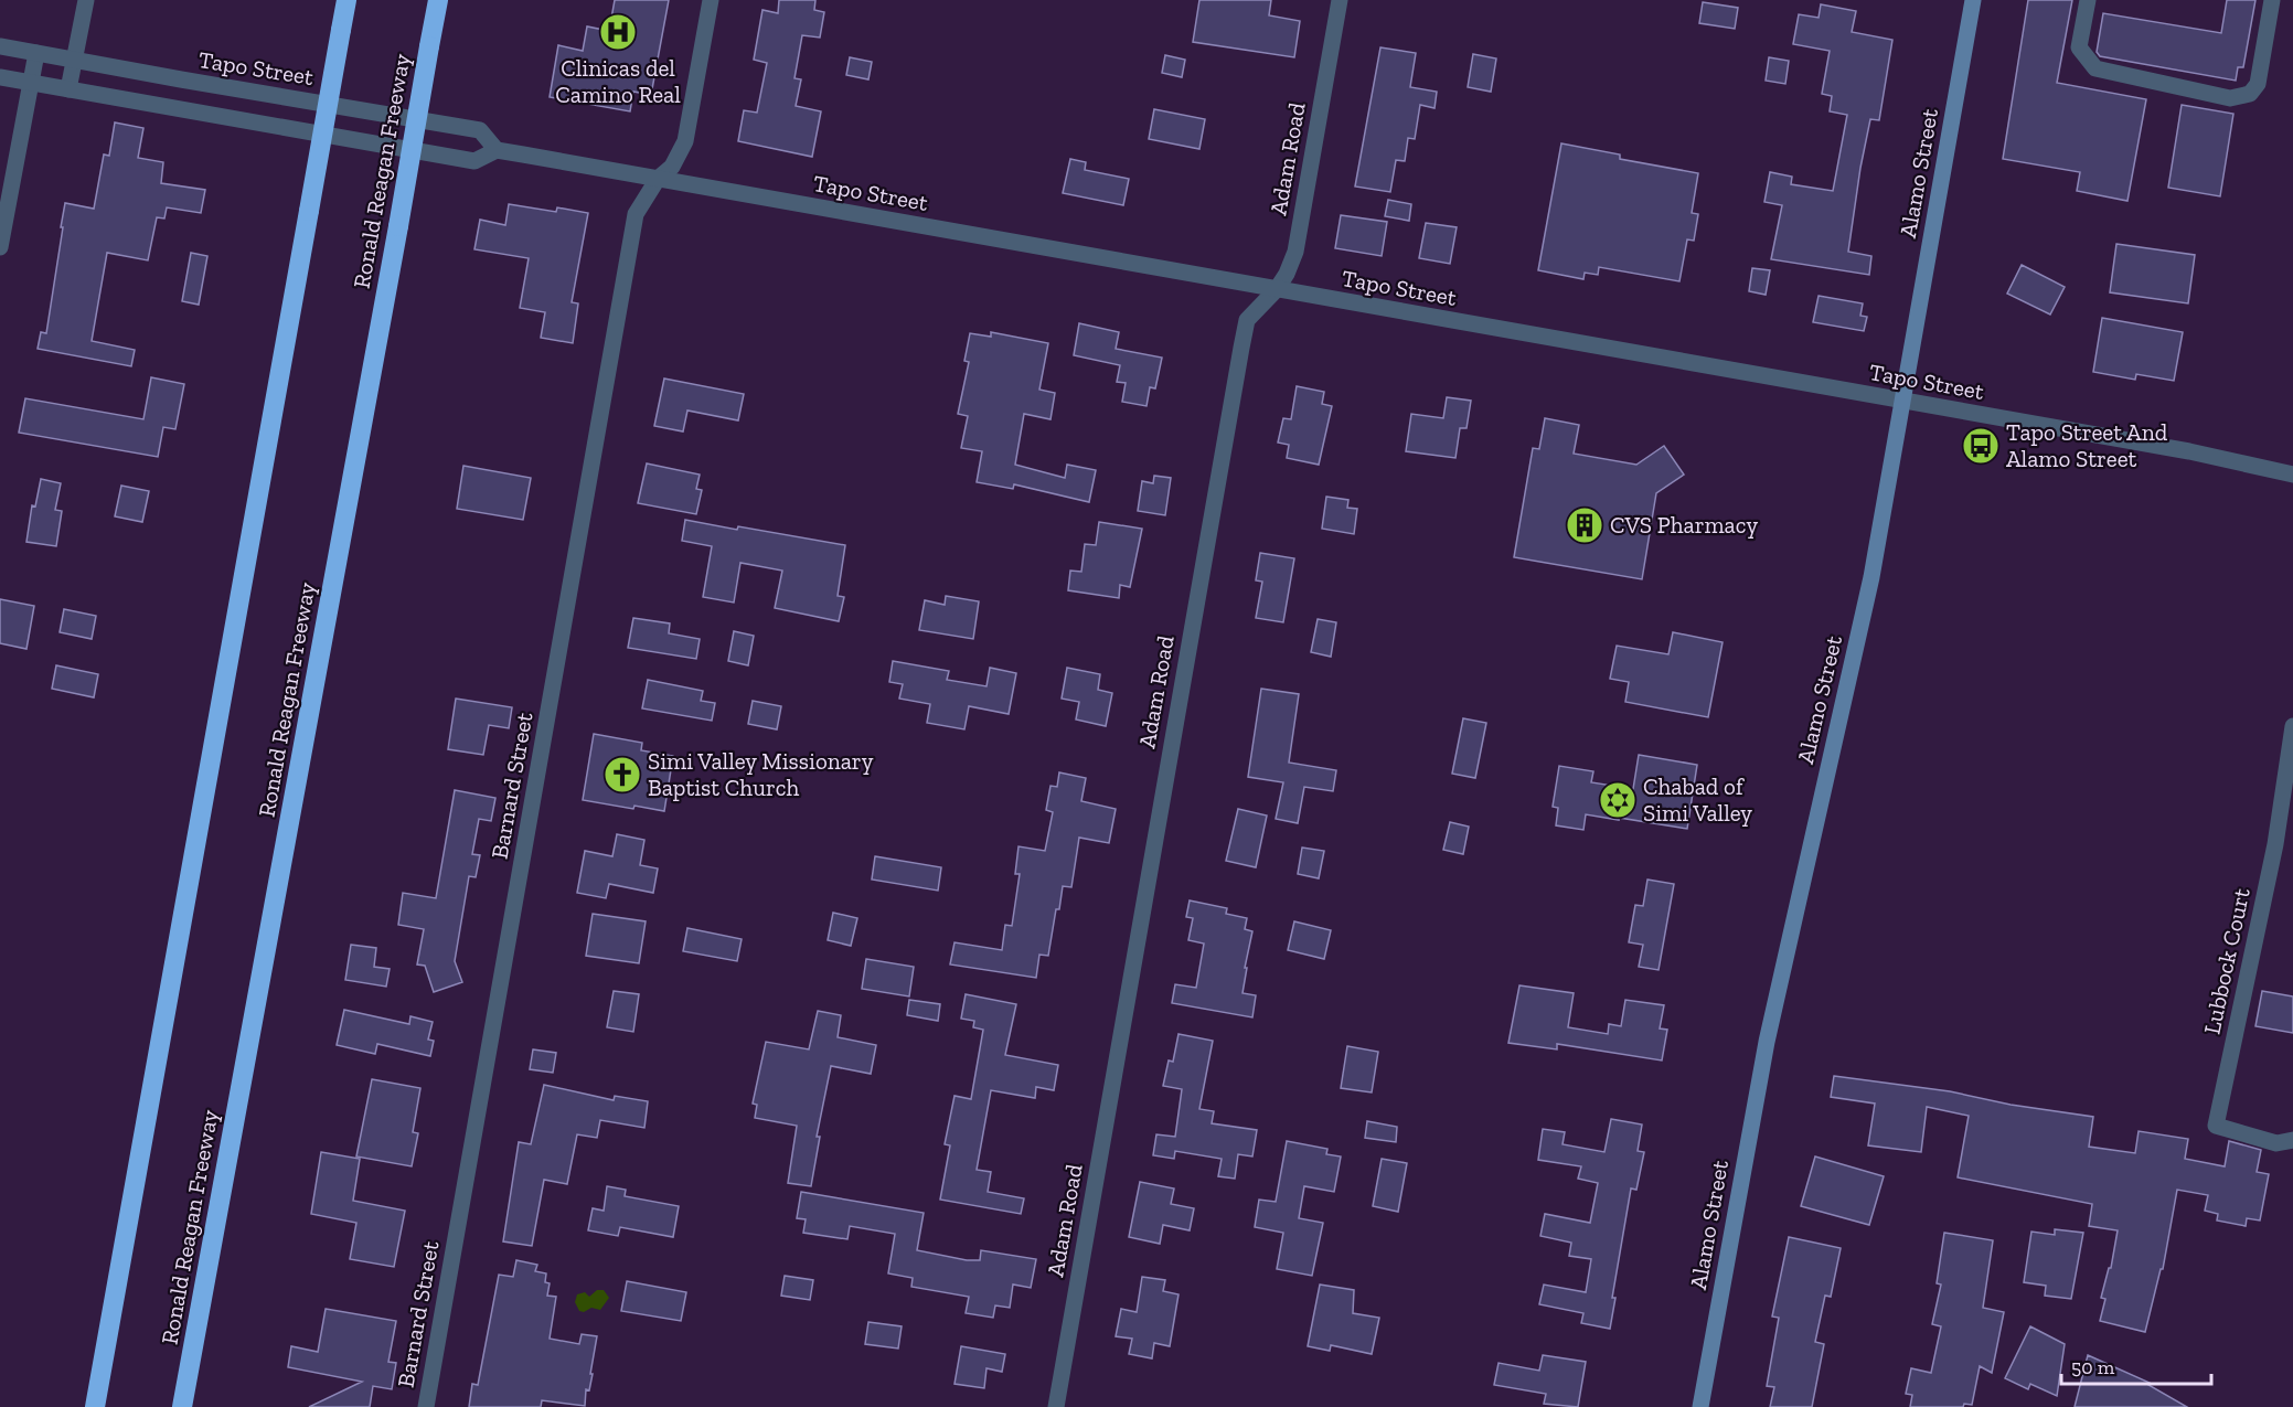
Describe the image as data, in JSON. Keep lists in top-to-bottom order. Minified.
{"streets":{"highway":["Ronald Reagan Freeway"],"main road":["Alamo Street"],"street":["Tapo Street","Adam Road","Barnard Street","Lubbock Court"]},"crossings":[["Tapo Street","Adam Road"],["Tapo Street","Alamo Street"],["Tapo Street","Barnard Street"]],"places":{"hospital":["Clinicas del Camino Real"],"bus stop":["Tapo Street And Alamo Street"],"building":["CVS Pharmacy"],"church":["Simi Valley Missionary Baptist Church"],"synagogue":["Chabad of Simi Valley"]},"scale_bar":"50 m"}
